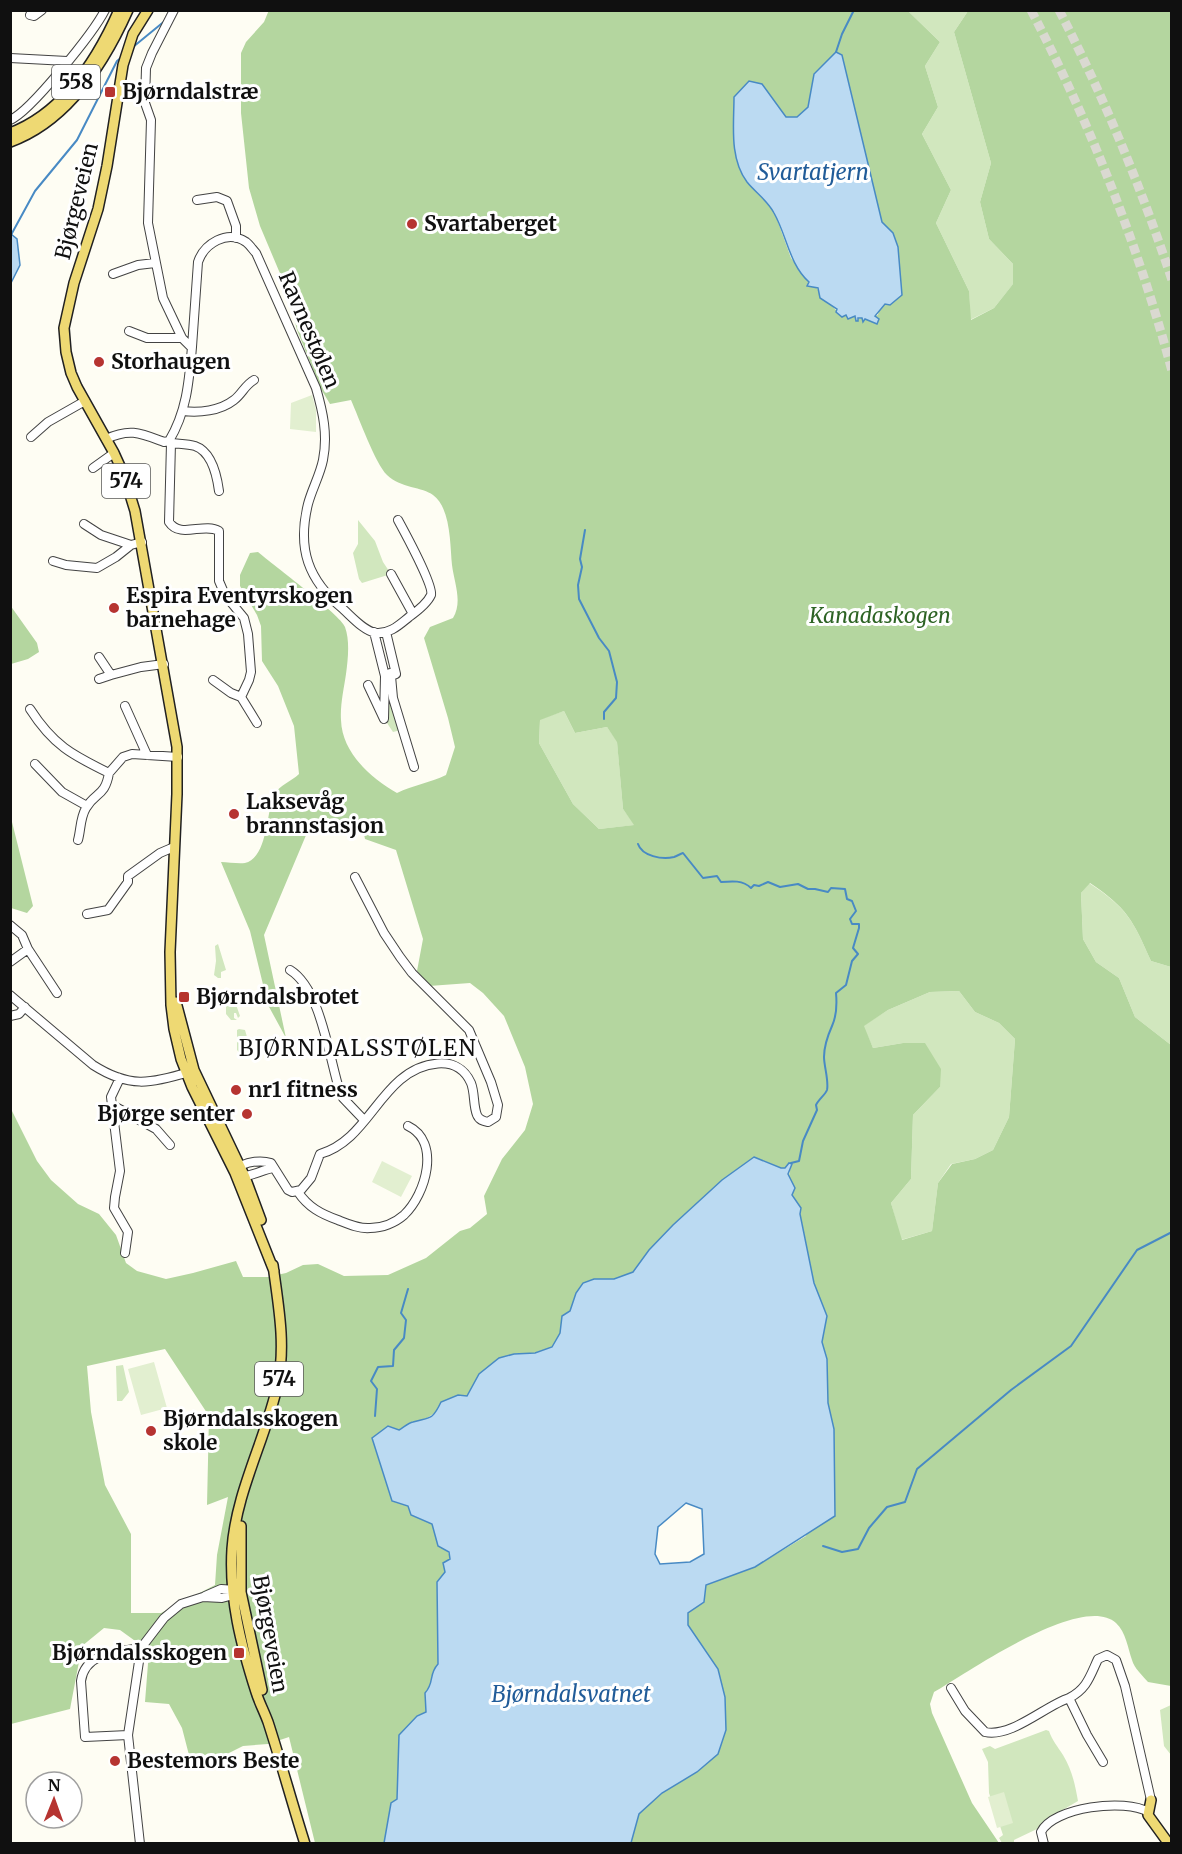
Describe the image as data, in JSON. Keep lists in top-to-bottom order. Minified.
{"streets":{"main road":["558","Bjørgeveien","574"],"street":["Ravnestølen"]},"districts":["BJØRNDALSSTØLEN"],"water":["Svartatjern","Bjørndalsvatnet"],"parks":["Kanadaskogen"],"places":{"transit":["Bjørndalstræ","Bjørndalsbrotet","Bjørndalsskogen"],"other":["Svartaberget","Storhaugen","Espira Eventyrskogen barnehage","Laksevåg brannstasjon","nr1 fitness","Bjørge senter","Bjørndalsskogen skole","Bestemors Beste"]},"north":"top"}
